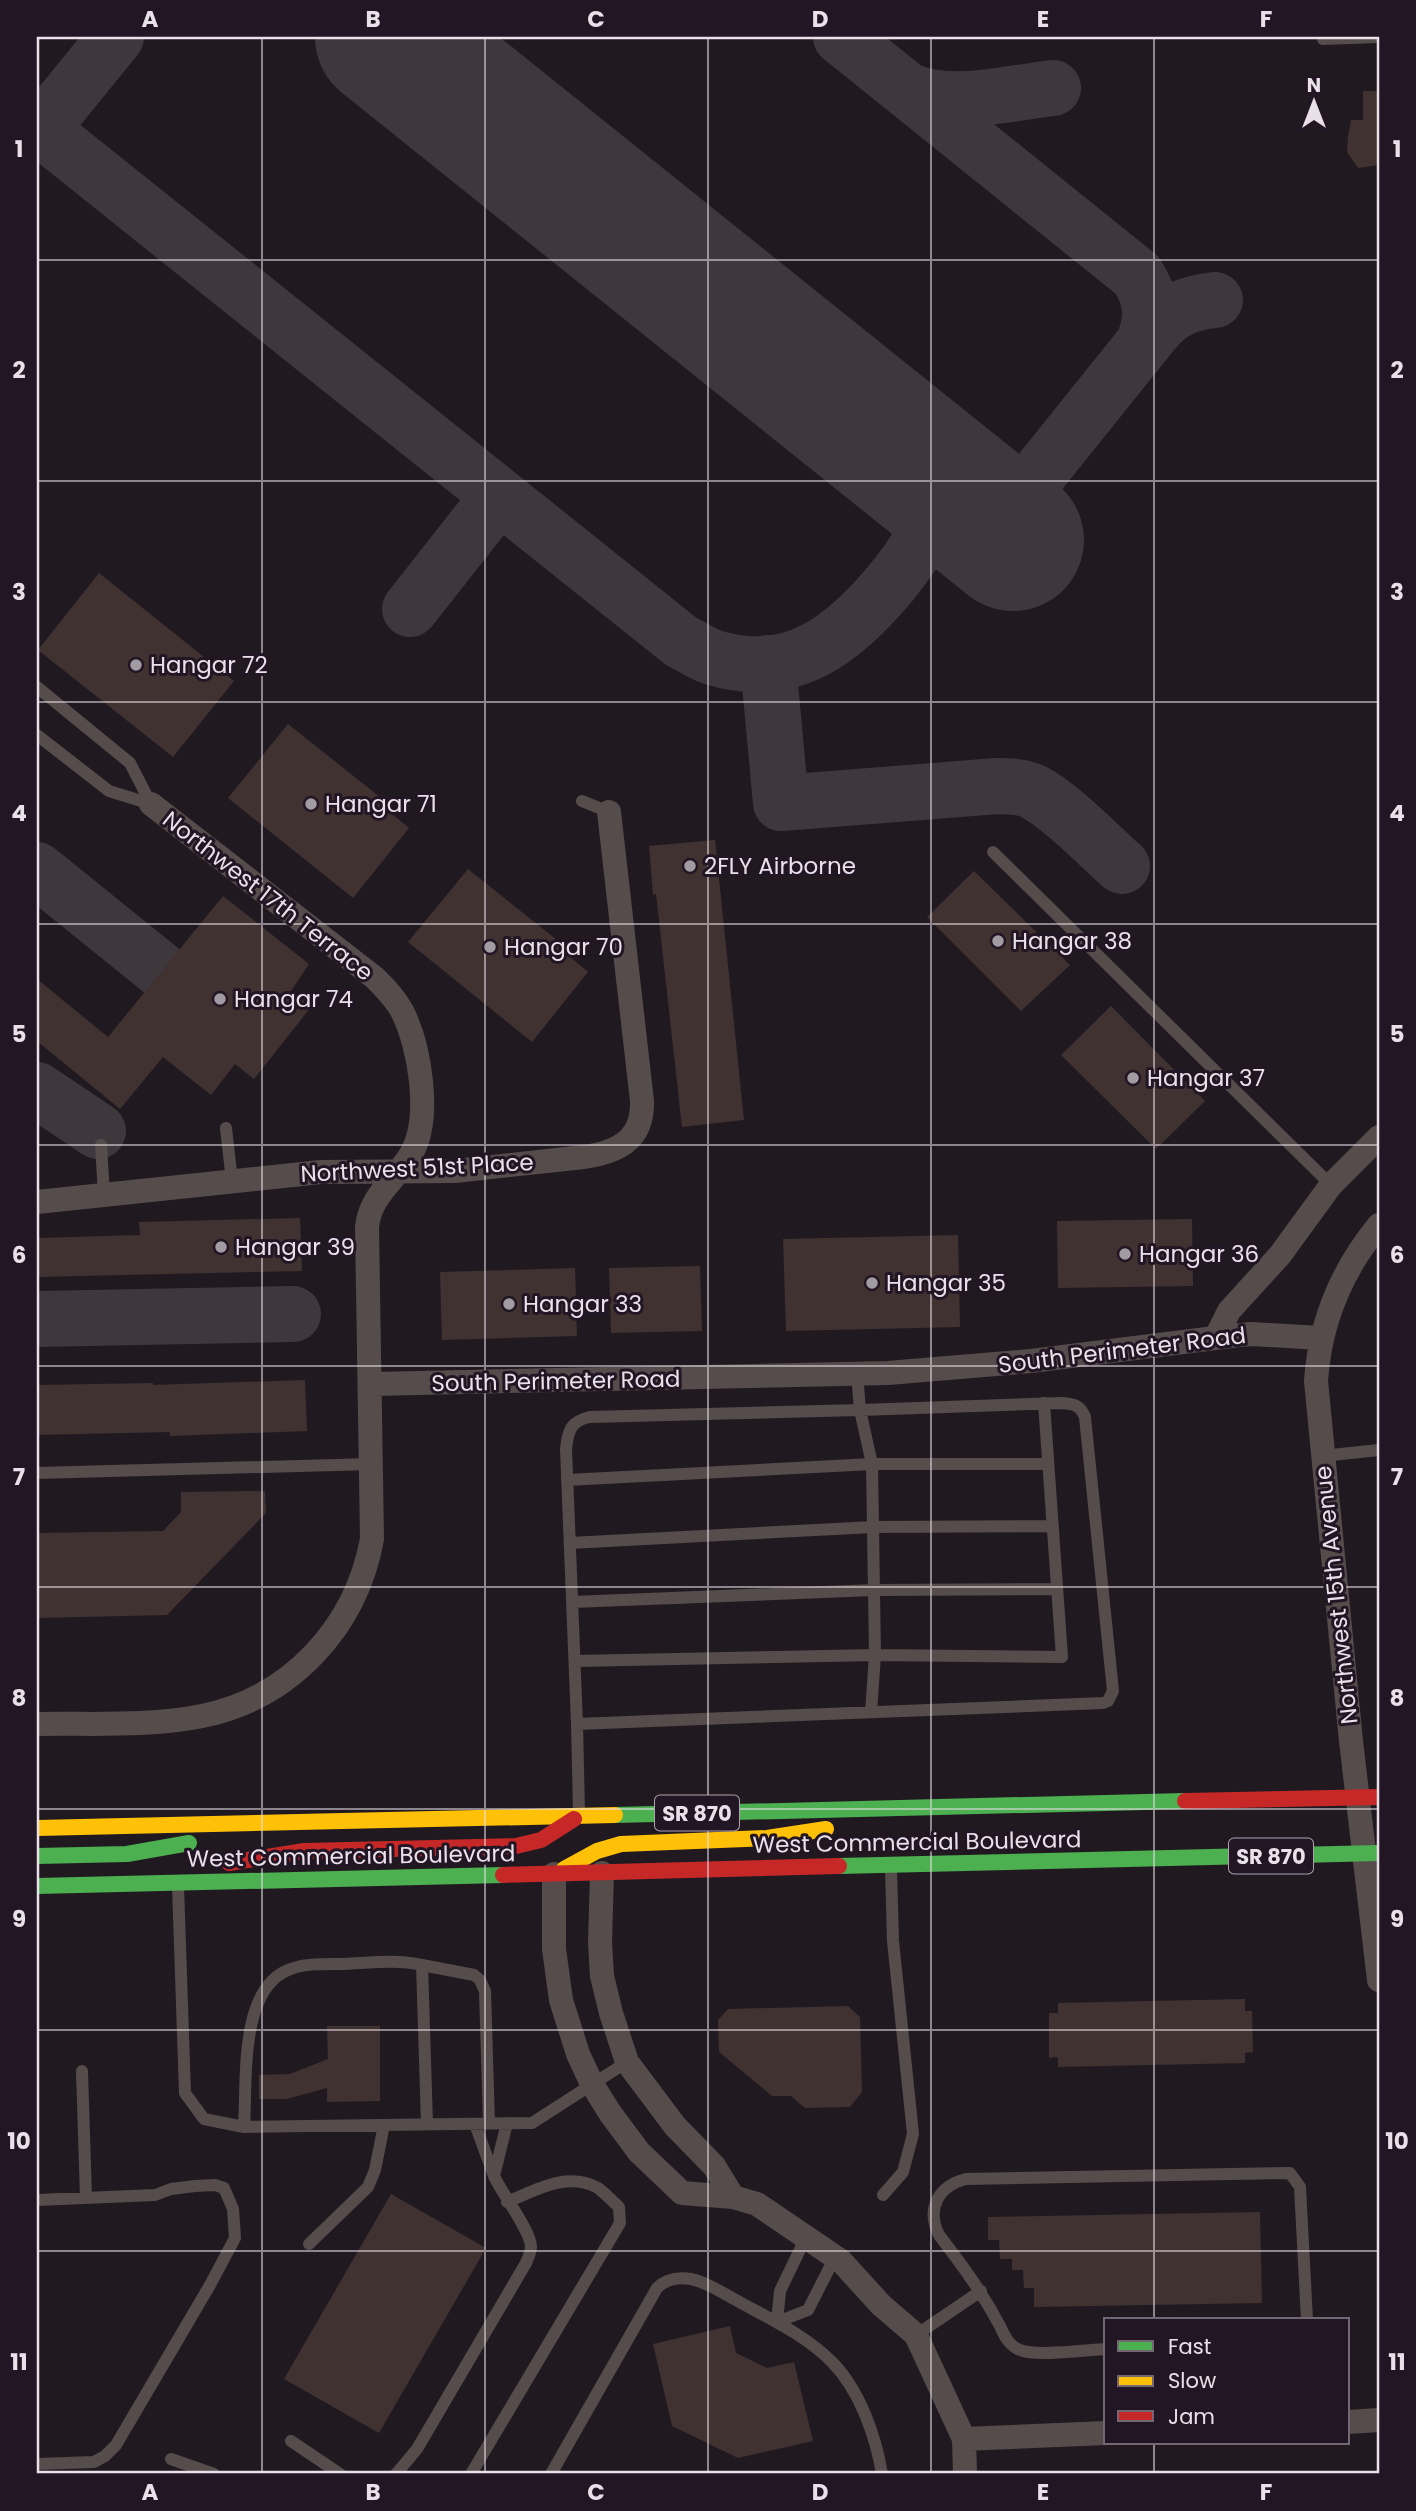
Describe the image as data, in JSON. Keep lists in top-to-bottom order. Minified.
{"streets":{"highway":["SR 870","West Commercial Boulevard"],"street":["Northwest 17th Terrace","Northwest 51st Place","South Perimeter Road","Northwest 15th Avenue"]},"crossings":[["Northwest 17th Terrace","Northwest 51st Place"],["Northwest 17th Terrace","South Perimeter Road"],["South Perimeter Road","Northwest 15th Avenue"],["Northwest 15th Avenue","West Commercial Boulevard"]],"places":["Hangar 72","Hangar 71","2FLY Airborne","Hangar 38","Hangar 70","Hangar 74","Hangar 37","Hangar 39","Hangar 36","Hangar 35","Hangar 33"],"legend":["Fast","Slow","Jam"],"north":"top","grid":{"columns":["A","B","C","D","E","F"],"rows":["1","2","3","4","5","6","7","8","9","10","11"]}}
